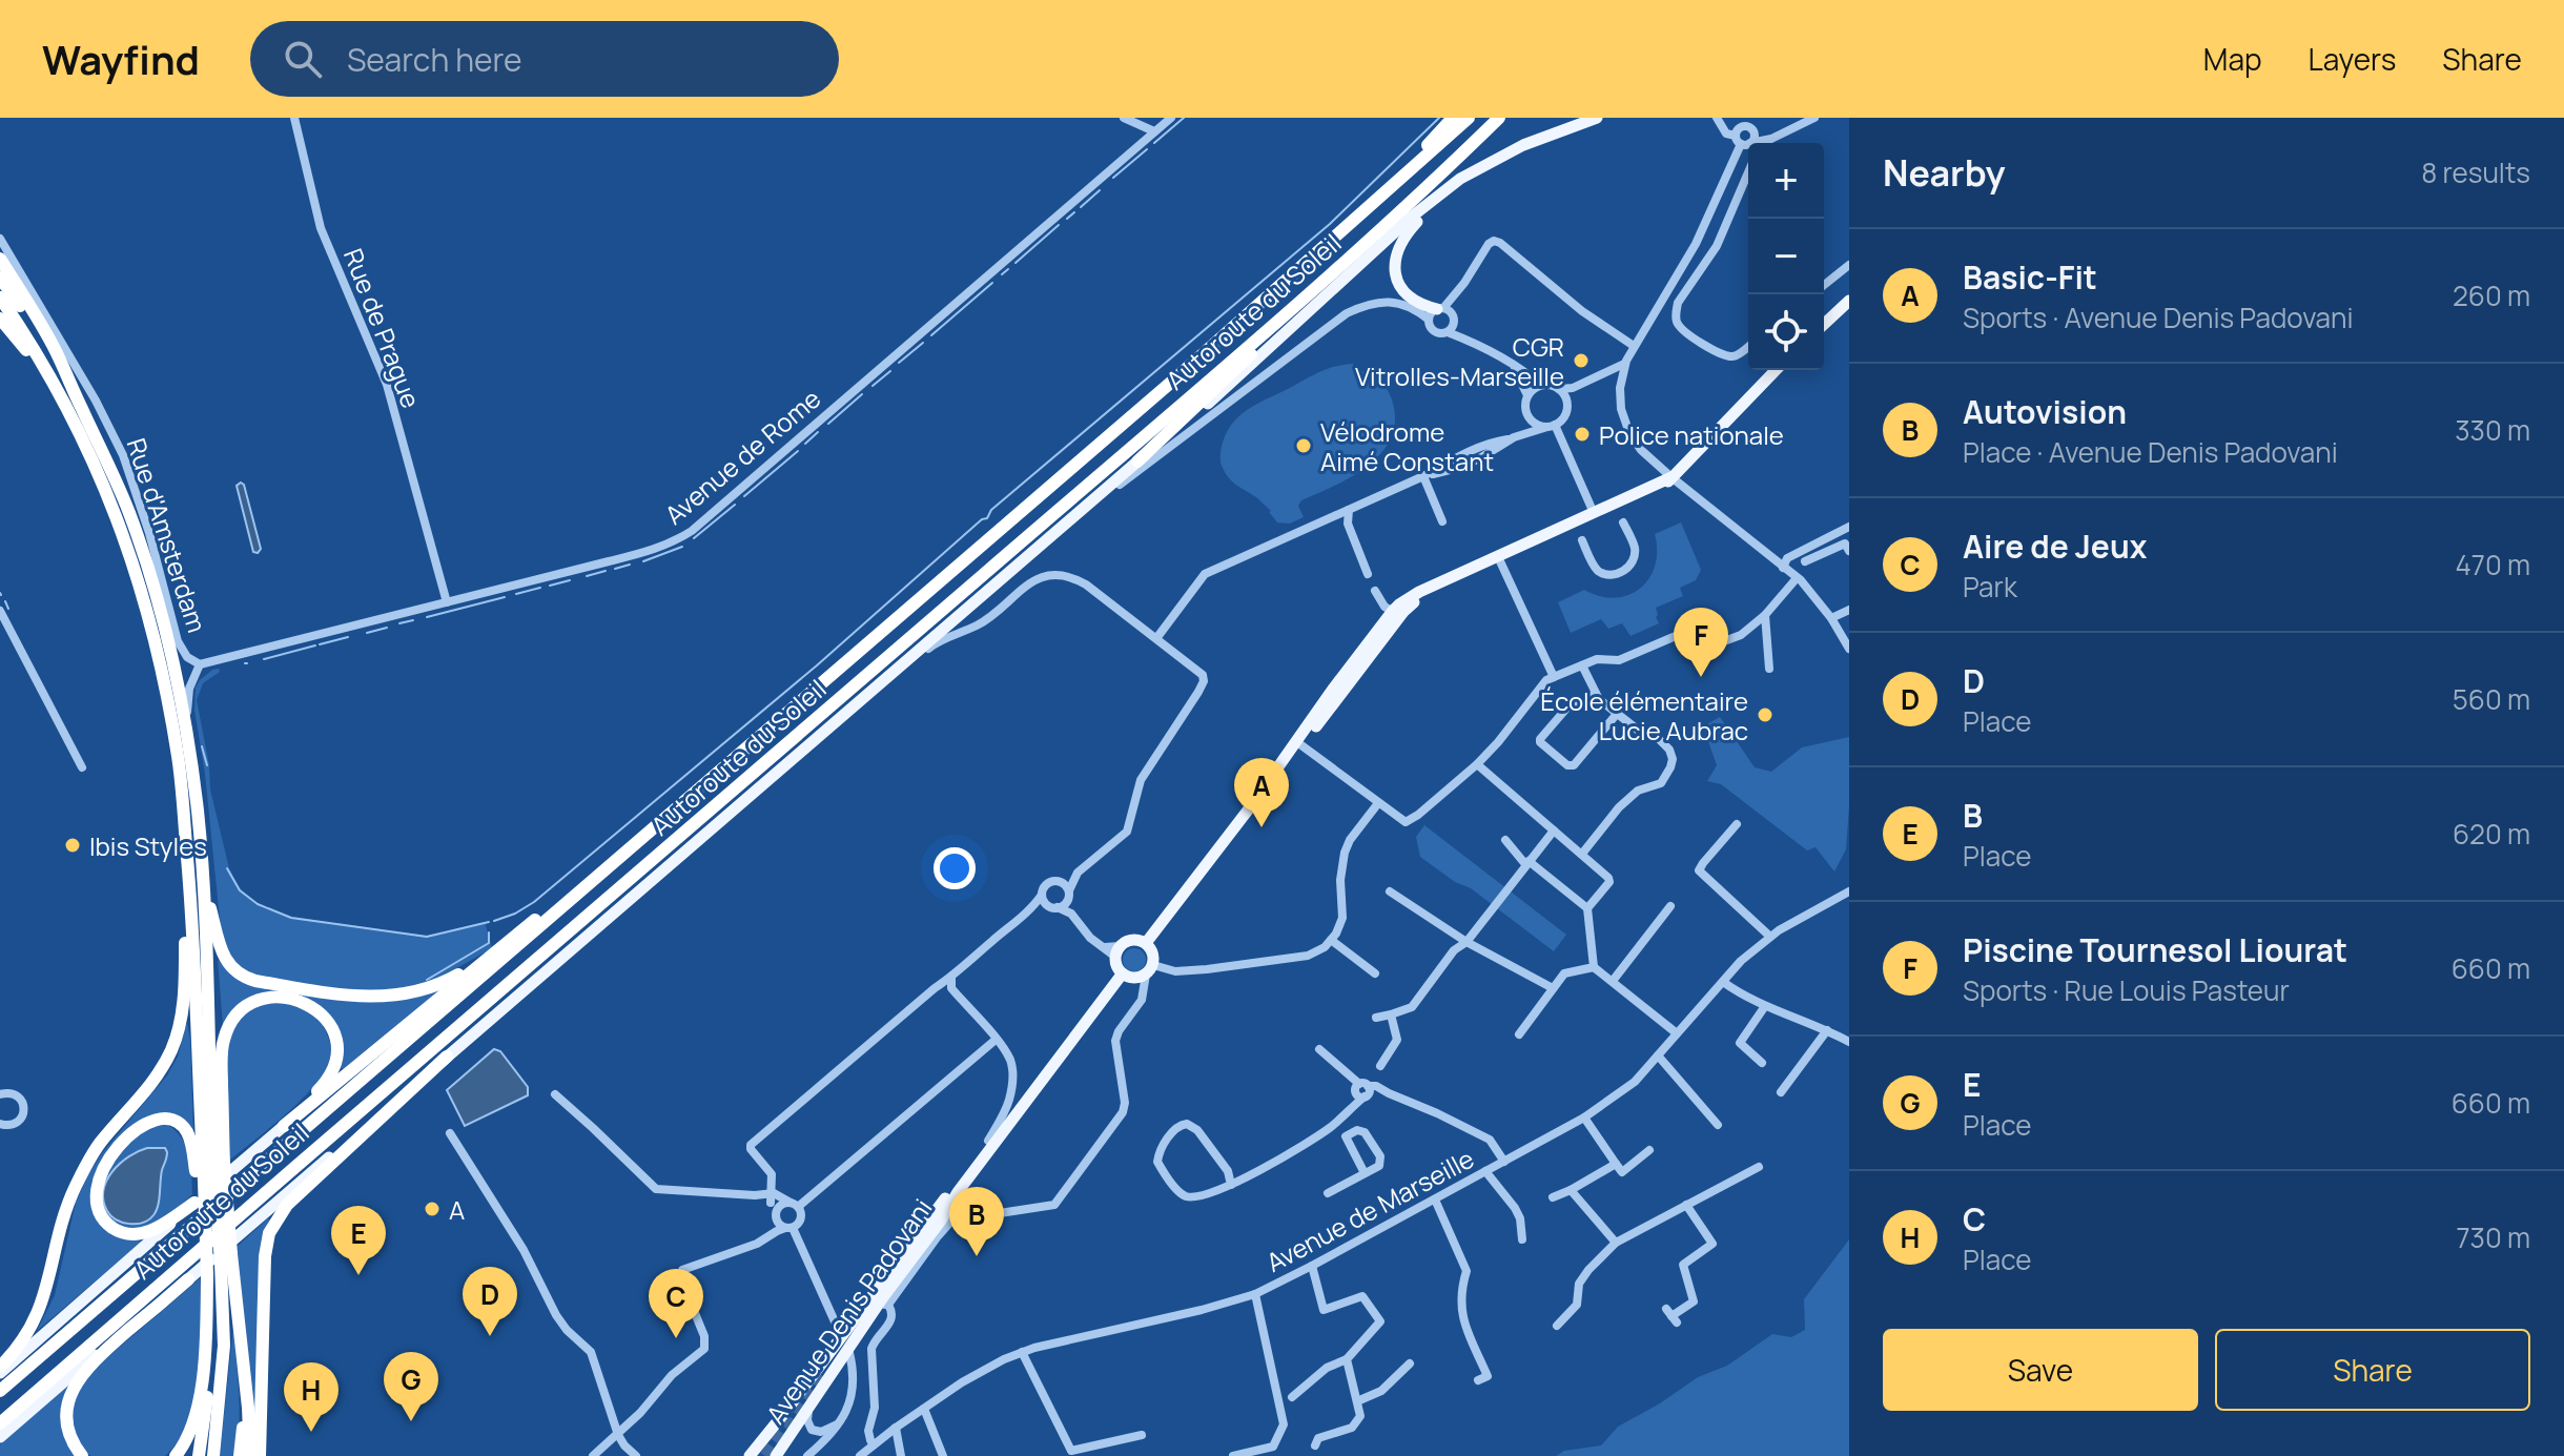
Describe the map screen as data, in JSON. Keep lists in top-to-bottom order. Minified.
{"streets":{"highway":["Autoroute du Soleil"],"main road":["Avenue Denis Padovani"],"street":["Rue de Prague","Avenue de Rome","Rue d'Amsterdam","Avenue de Marseille"]},"crossings":[["Rue de Prague","Avenue de Rome"],["Avenue de Rome","Rue d'Amsterdam"]],"places":["CGR Vitrolles-Marseille","Police nationale","Vélodrome Aimé Constant","École élémentaire Lucie Aubrac","Ibis Styles","A"],"page":{"header":"Wayfind","search":"Search here","nav":["Map","Layers","Share"],"heading":["Nearby","8 results"],"map_buttons":["+","−"],"list":[{"mark":"A","name":"Basic-Fit","note":"Sports · Avenue Denis Padovani","value":"260 m"},{"mark":"B","name":"Autovision","note":"Place · Avenue Denis Padovani","value":"330 m"},{"mark":"C","name":"Aire de Jeux","note":"Park","value":"470 m"},{"mark":"D","name":"D","note":"Place","value":"560 m"},{"mark":"E","name":"B","note":"Place","value":"620 m"},{"mark":"F","name":"Piscine Tournesol Liourat","note":"Sports · Rue Louis Pasteur","value":"660 m"},{"mark":"G","name":"E","note":"Place","value":"660 m"},{"mark":"H","name":"C","note":"Place","value":"730 m"}],"pins":["F","A","B","E","D","C","G","H"],"buttons":["Save","Share"]}}
